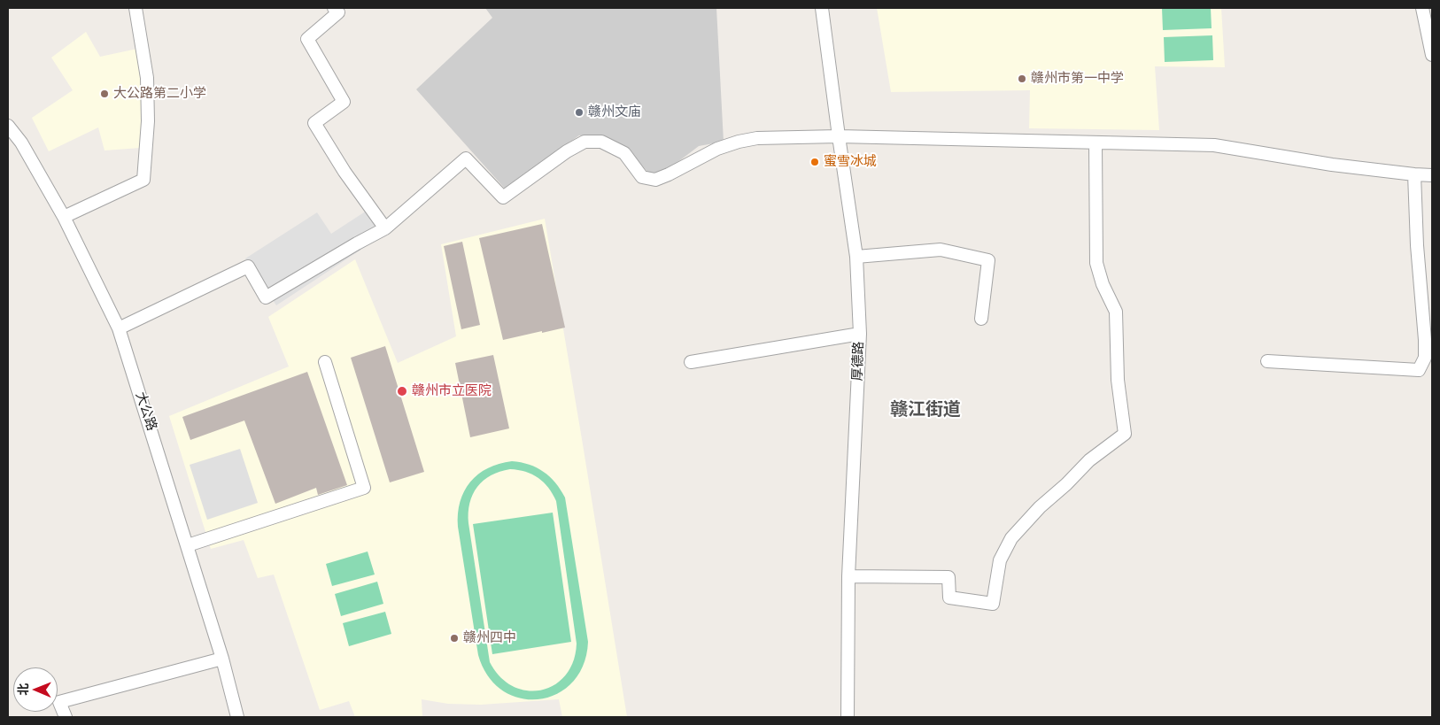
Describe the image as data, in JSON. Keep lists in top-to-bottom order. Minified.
{"streets":{"street":["厚德路","大公路"]},"districts":["赣江街道"],"places":["赣州市第一中学","大公路第二小学","赣州文庙","蜜雪冰城","赣州市立医院","赣州四中"],"north":"left"}
